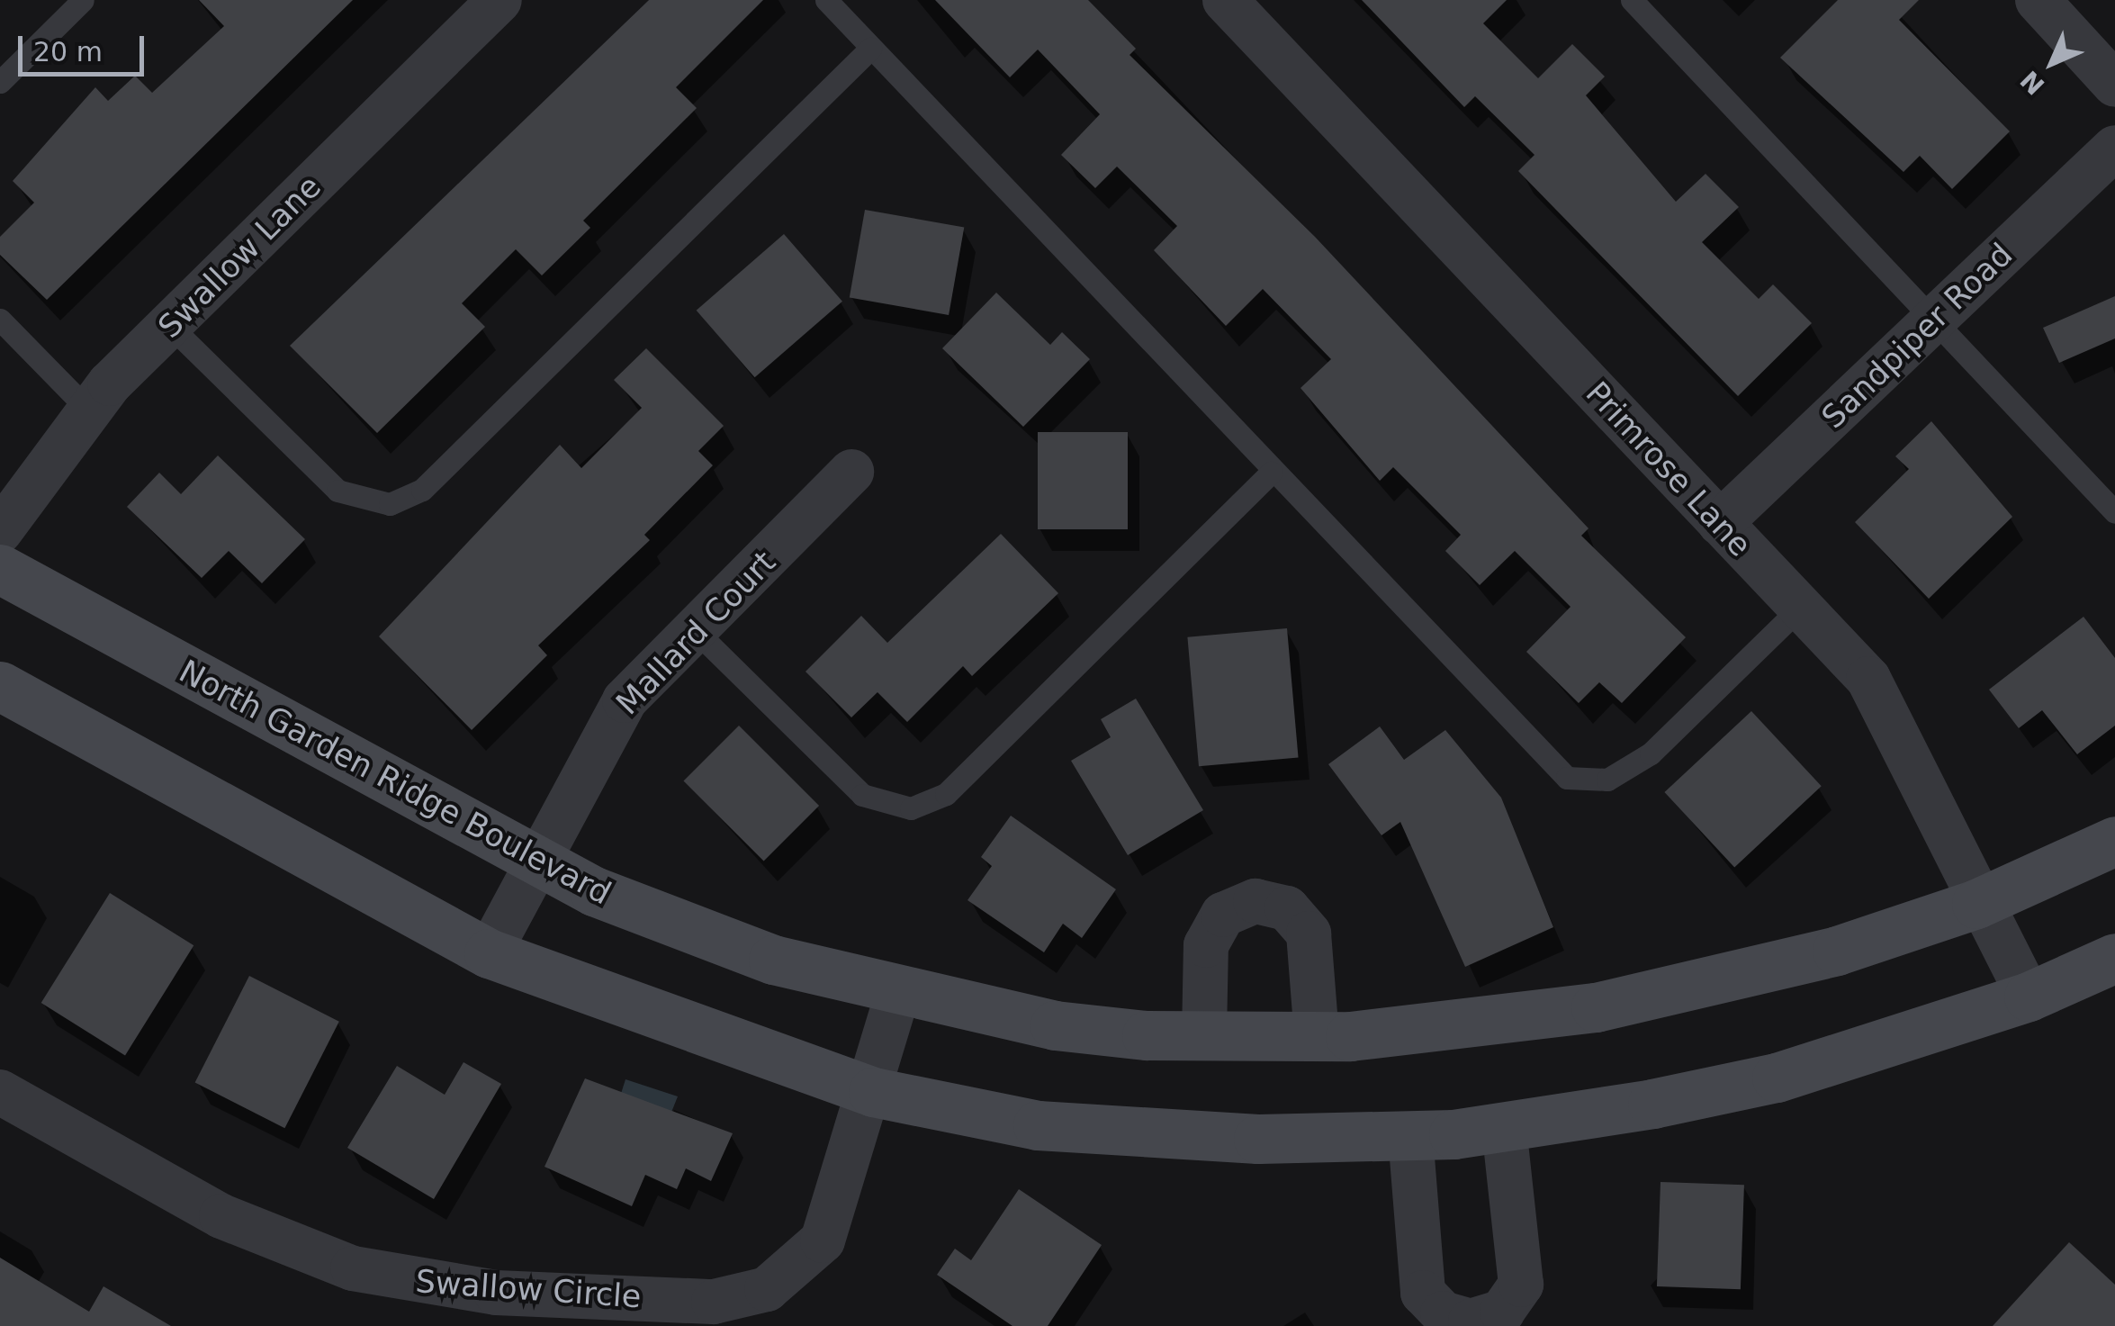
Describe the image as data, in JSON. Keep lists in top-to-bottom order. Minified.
{"streets":{"main road":["North Garden Ridge Boulevard"],"street":["Swallow Lane","Sandpiper Road","Primrose Lane","Mallard Court","Swallow Circle"]},"crossings":[["Sandpiper Road","Primrose Lane"],["Primrose Lane","North Garden Ridge Boulevard"],["Mallard Court","North Garden Ridge Boulevard"],["North Garden Ridge Boulevard","Swallow Circle"]],"scale_bar":"20 m","north":"bottom left"}
